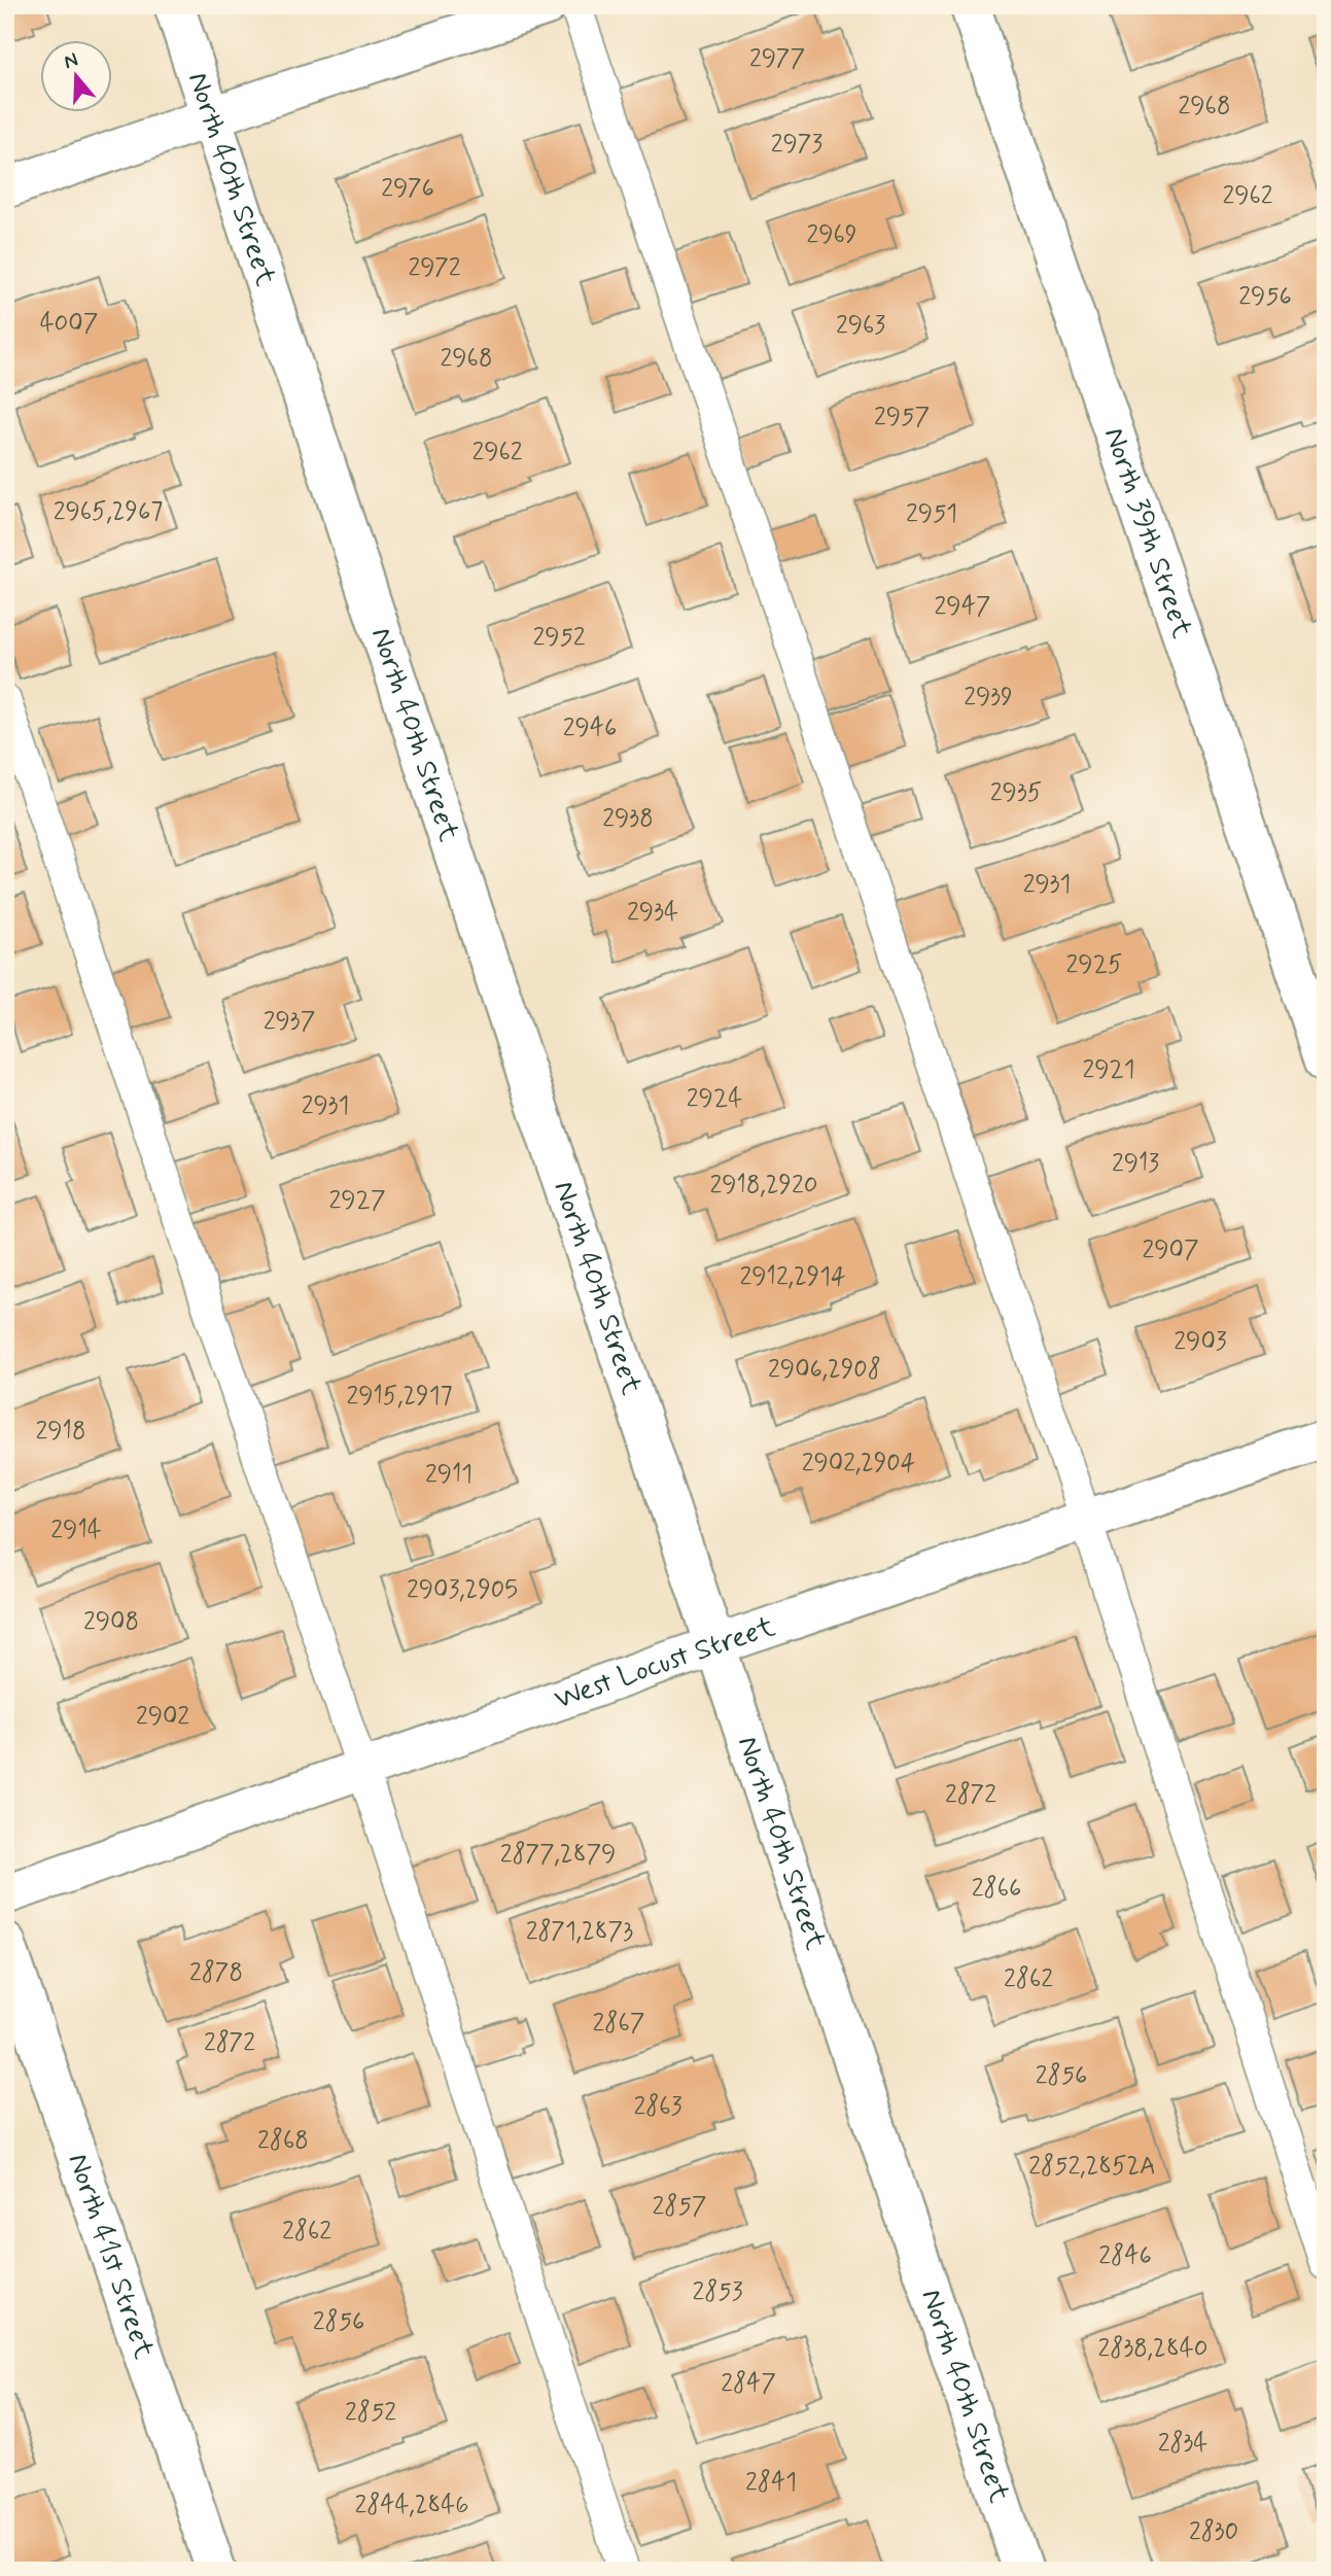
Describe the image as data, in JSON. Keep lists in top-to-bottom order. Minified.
{"streets":{"street":["North 40th Street","North 39th Street","West Locust Street","North 41st Street"]},"crossings":[["North 40th Street","West Locust Street"]],"house_numbers":["2977","2968","2973","2976","2962","2969","2972","2956","4007","2963","2968","2957","2962","2965,2967","2951","2947","2952","2939","2946","2935","2938","2931","2934","2925","2937","2921","2924","2931","2913","2918,2920","2927","2907","2912,2914","2903","2906,2908","2915,2917","2918","2902,2904","2911","2914","2903,2905","2908","2902","2872","2877,2879","2866","2871,2873","2878","2862","2867","2872","2856","2863","2868","2852,2852A","2857","2862","2846","2853","2856","2838,2840","2847","2852","2834","2841","2844,2846","2830"],"north":"top"}
